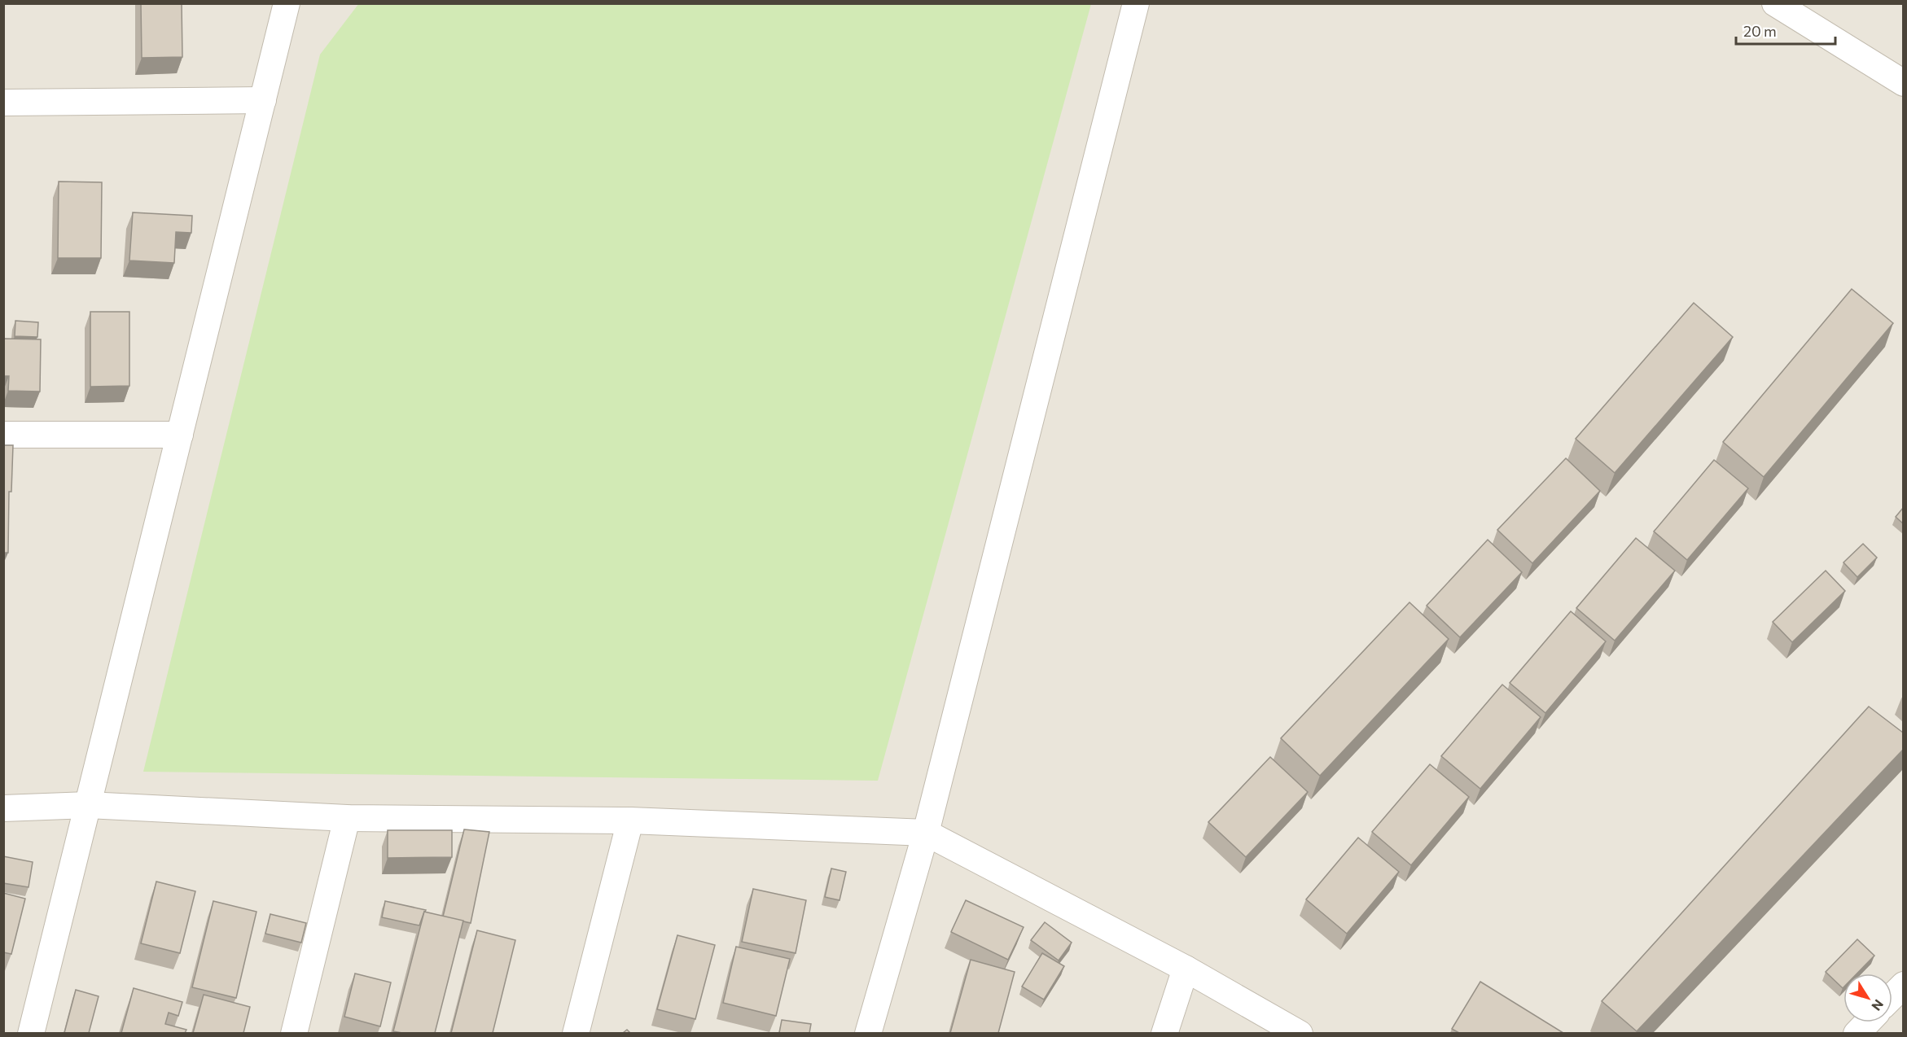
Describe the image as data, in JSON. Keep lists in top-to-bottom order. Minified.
{"scale_bar":"20 m","north":"bottom right"}
